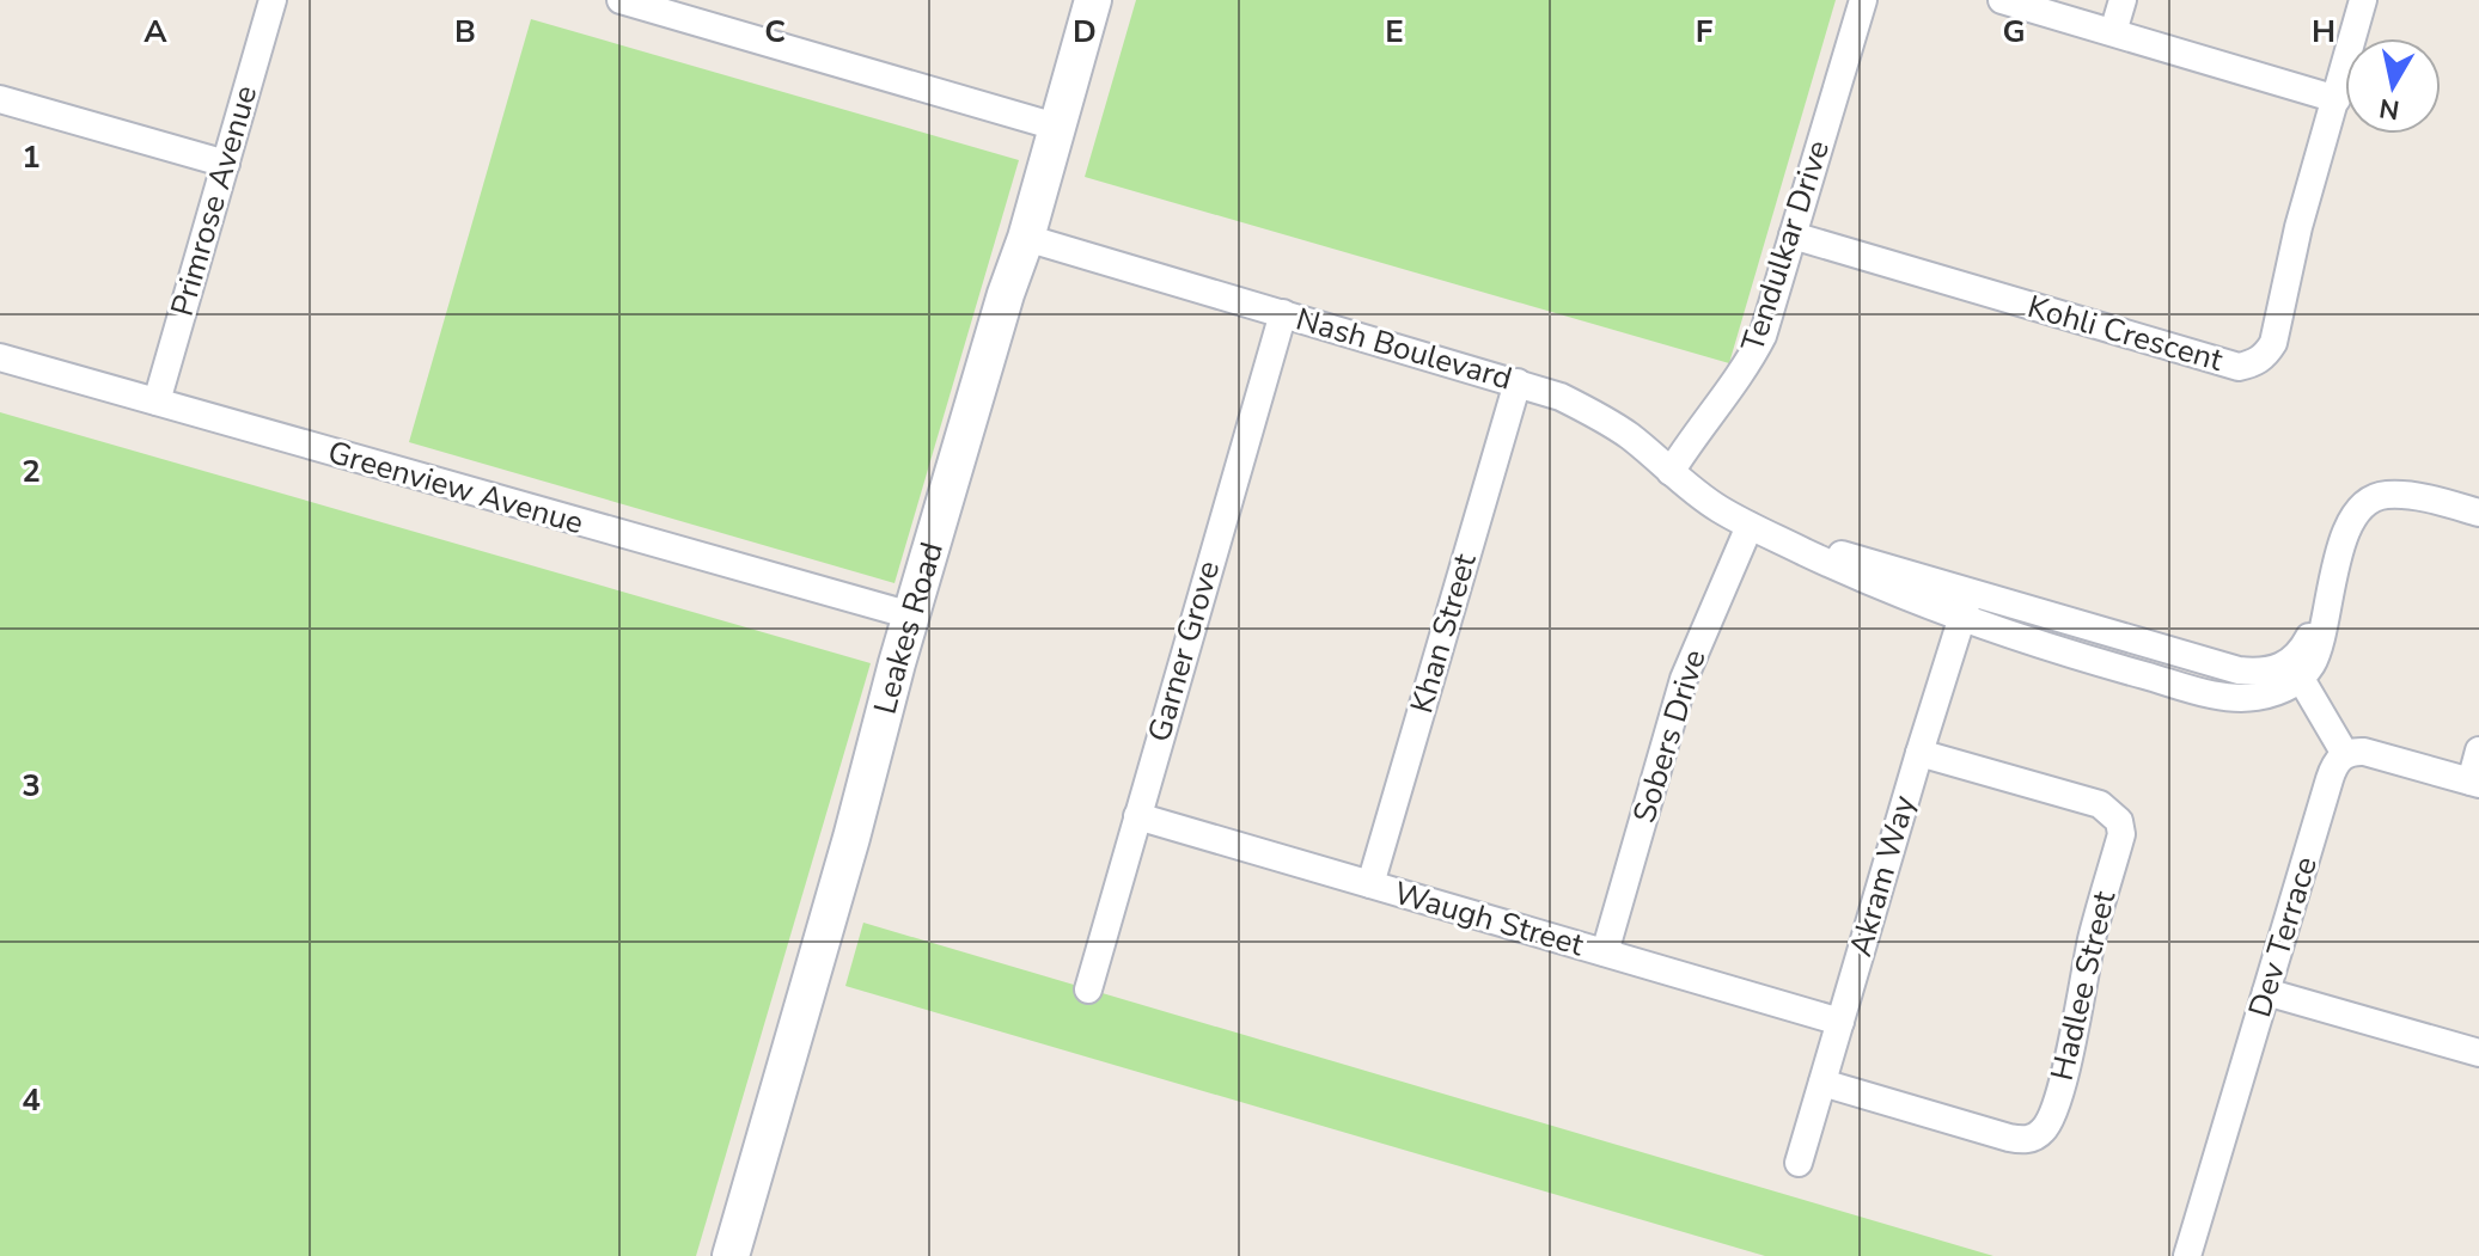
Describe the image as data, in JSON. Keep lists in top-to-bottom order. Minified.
{"streets":{"street":["Primrose Avenue","Tendulkar Drive","Kohli Crescent","Nash Boulevard","Greenview Avenue","Leakes Road","Khan Street","Garner Grove","Sobers Drive","Akram Way","Waugh Street","Dev Terrace","Hadlee Street"]},"crossings":[["Primrose Avenue","Greenview Avenue"],["Tendulkar Drive","Kohli Crescent"],["Tendulkar Drive","Nash Boulevard"],["Nash Boulevard","Leakes Road"],["Nash Boulevard","Khan Street"],["Nash Boulevard","Garner Grove"],["Nash Boulevard","Sobers Drive"],["Nash Boulevard","Akram Way"],["Greenview Avenue","Leakes Road"],["Khan Street","Waugh Street"],["Garner Grove","Waugh Street"],["Sobers Drive","Waugh Street"],["Akram Way","Waugh Street"],["Akram Way","Hadlee Street"]],"north":"bottom","grid":{"columns":["A","B","C","D","E","F","G","H"],"rows":["1","2","3","4"]}}
